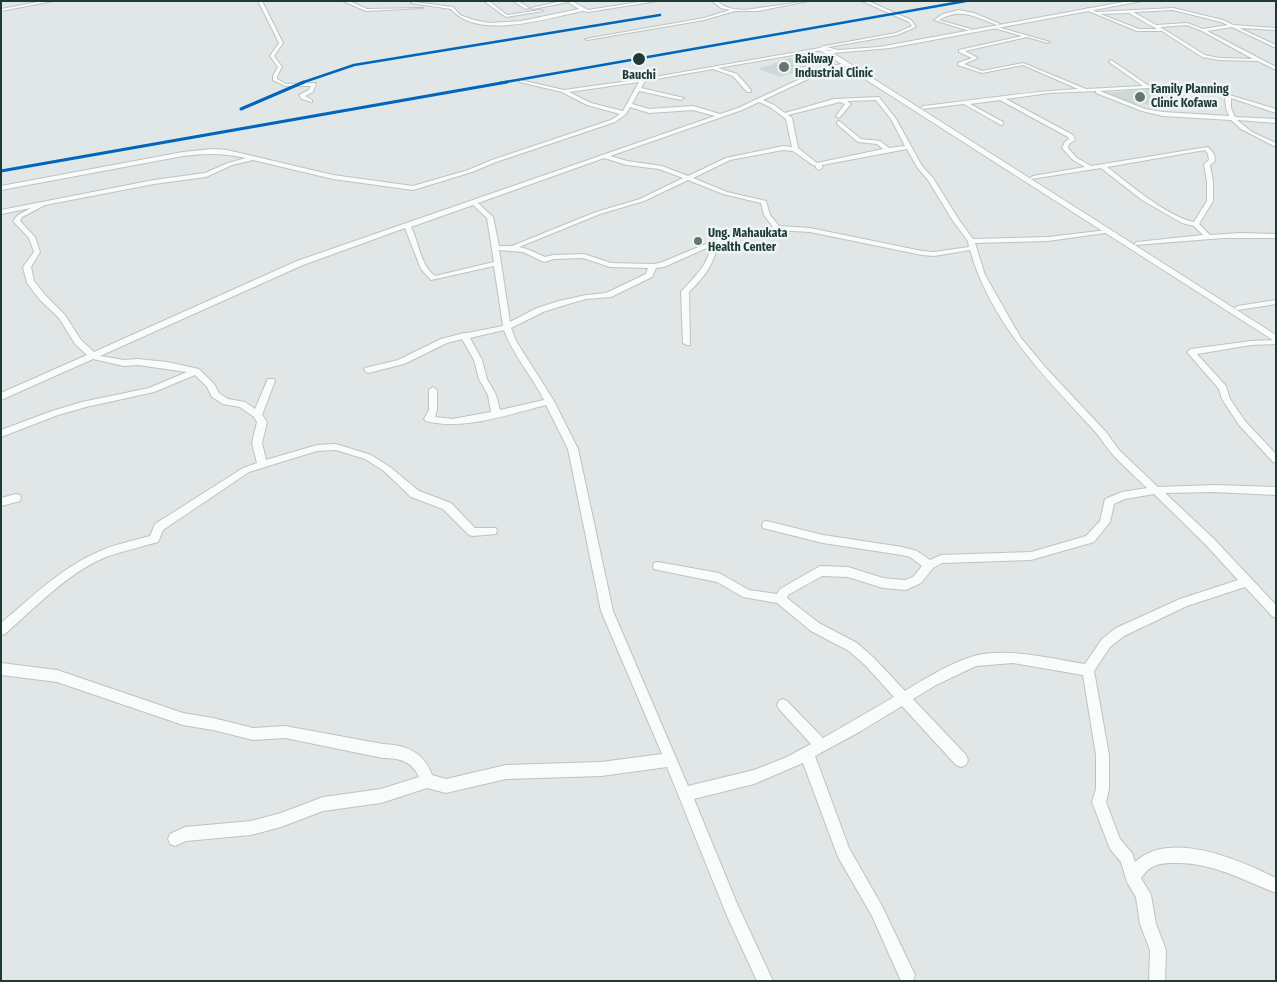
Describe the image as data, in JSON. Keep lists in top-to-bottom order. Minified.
{"places":["Bauchi","Railway Industrial Clinic","Family Planning Clinic Kofawa","Ung. Mahaukata Health Center"]}
